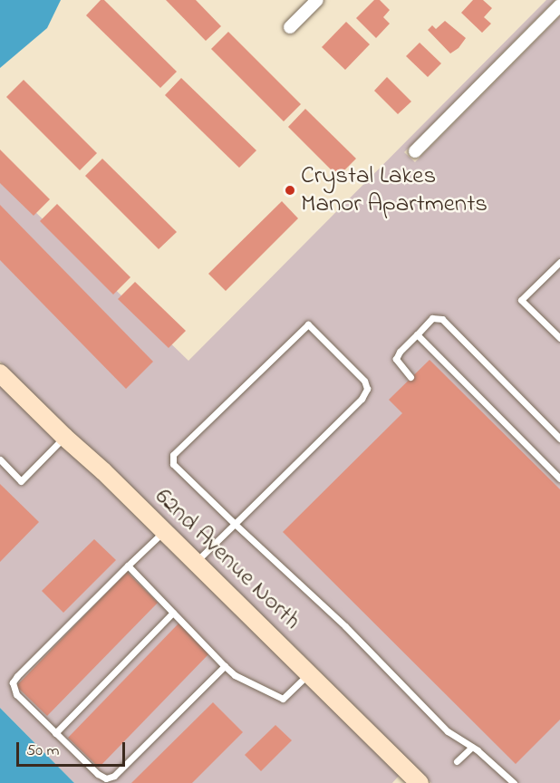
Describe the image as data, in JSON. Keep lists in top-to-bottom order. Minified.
{"streets":{"street":["62nd Avenue North"]},"places":["Crystal Lakes Manor Apartments"],"scale_bar":"50 m"}
